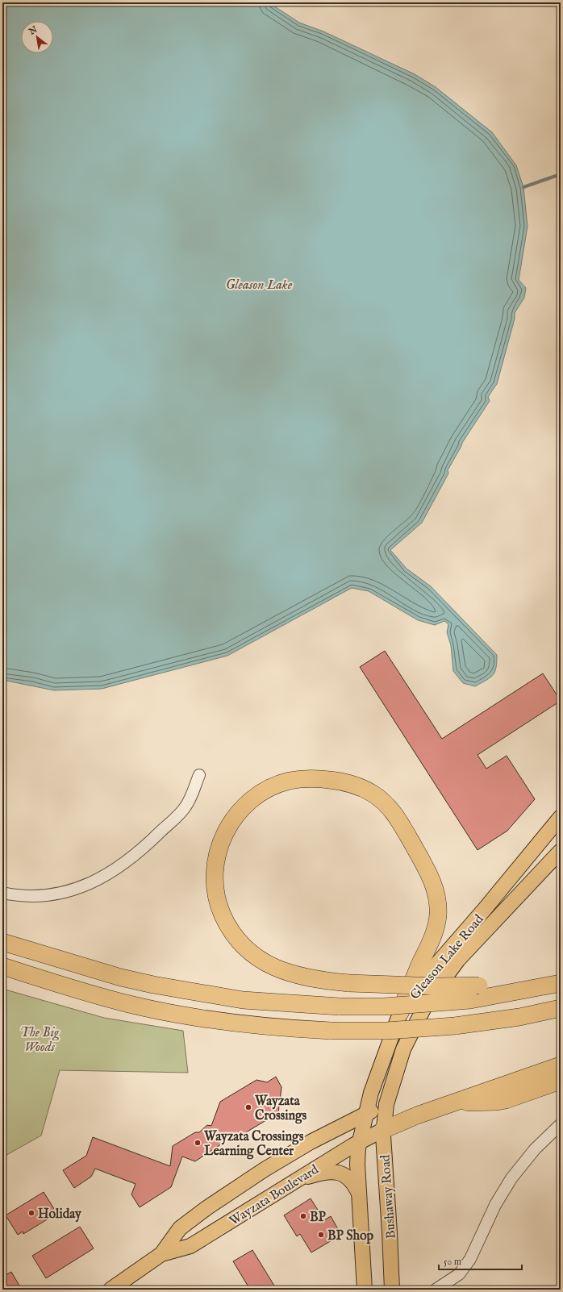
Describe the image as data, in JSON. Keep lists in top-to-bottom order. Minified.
{"streets":{"main road":["Gleason Lake Road","Wayzata Boulevard","Bushaway Road"]},"crossings":[["Gleason Lake Road","Wayzata Boulevard"],["Gleason Lake Road","Bushaway Road"],["Wayzata Boulevard","Bushaway Road"]],"water":["Gleason Lake"],"parks":["The Big Woods"],"places":["Wayzata Crossings","Wayzata Crossings Learning Center","Holiday","BP","BP Shop"],"scale_bar":"50 m","north":"top left"}
